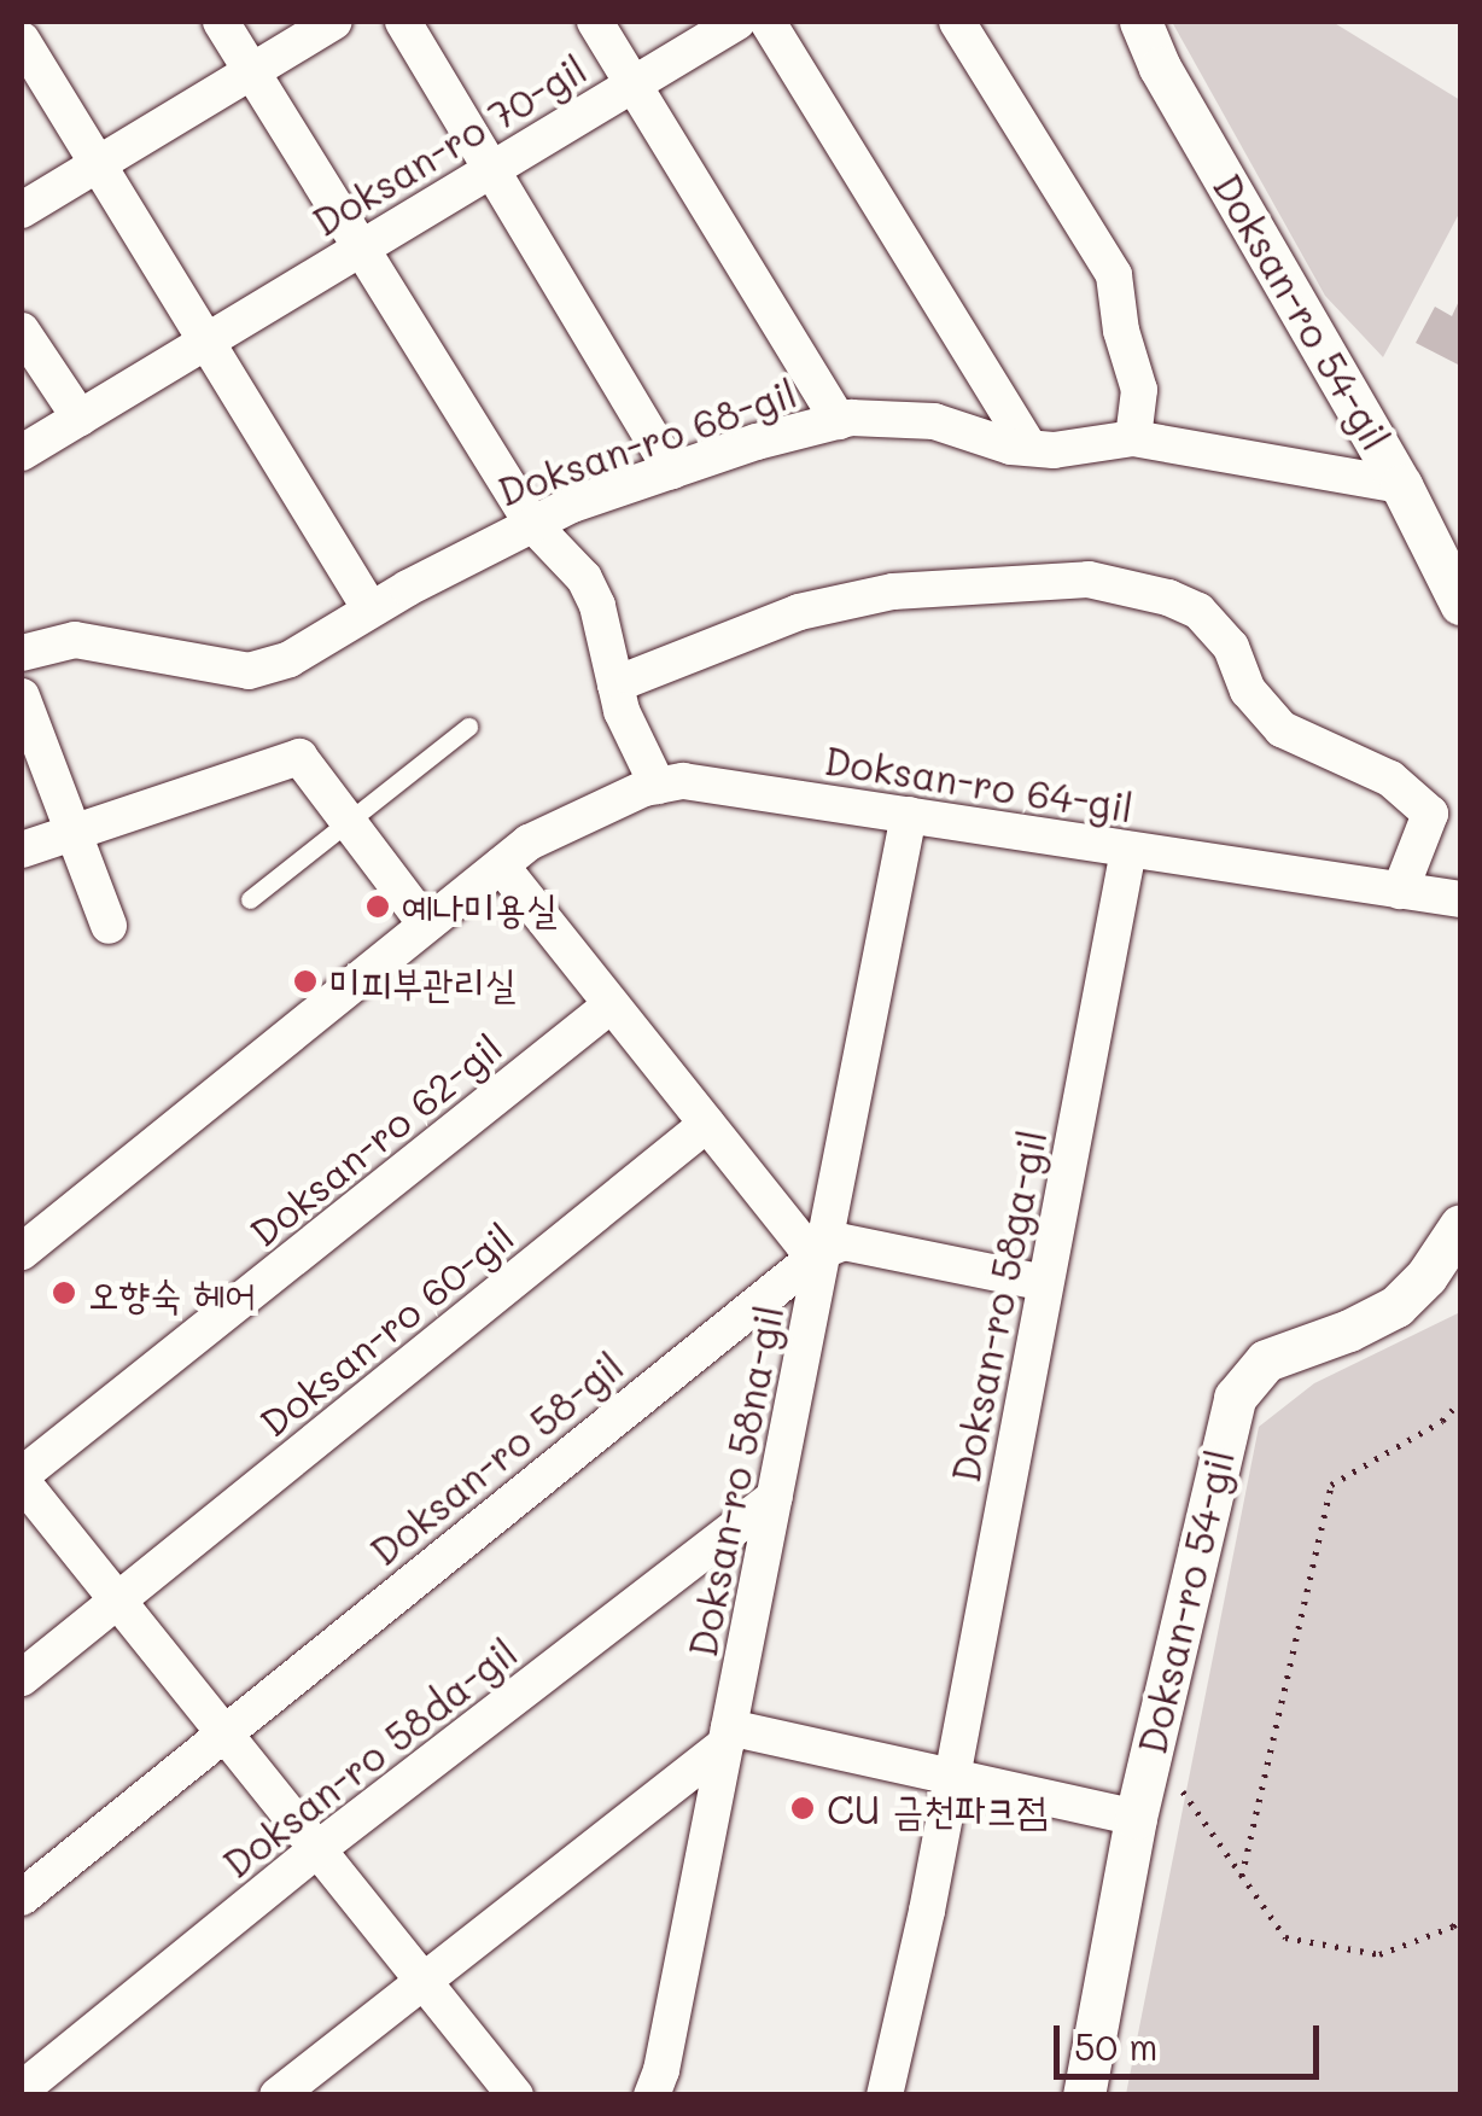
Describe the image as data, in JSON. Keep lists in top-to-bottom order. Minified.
{"streets":{"street":["Doksan-ro 70-gil","Doksan-ro 54-gil","Doksan-ro 68-gil","Doksan-ro 64-gil","Doksan-ro 62-gil","Doksan-ro 58ga-gil","Doksan-ro 60-gil","Doksan-ro 58-gil","Doksan-ro 58na-gil","Doksan-ro 58da-gil"]},"crossings":[["Doksan-ro 54-gil","Doksan-ro 68-gil"],["Doksan-ro 64-gil","Doksan-ro 58ga-gil"],["Doksan-ro 64-gil","Doksan-ro 58na-gil"],["Doksan-ro 62-gil","Doksan-ro 60-gil"],["Doksan-ro 58-gil","Doksan-ro 58na-gil"],["Doksan-ro 58na-gil","Doksan-ro 58da-gil"]],"places":["예나미용실","미피부관리실","오향숙 헤어","CU 금천파크점"],"scale_bar":"50 m"}
